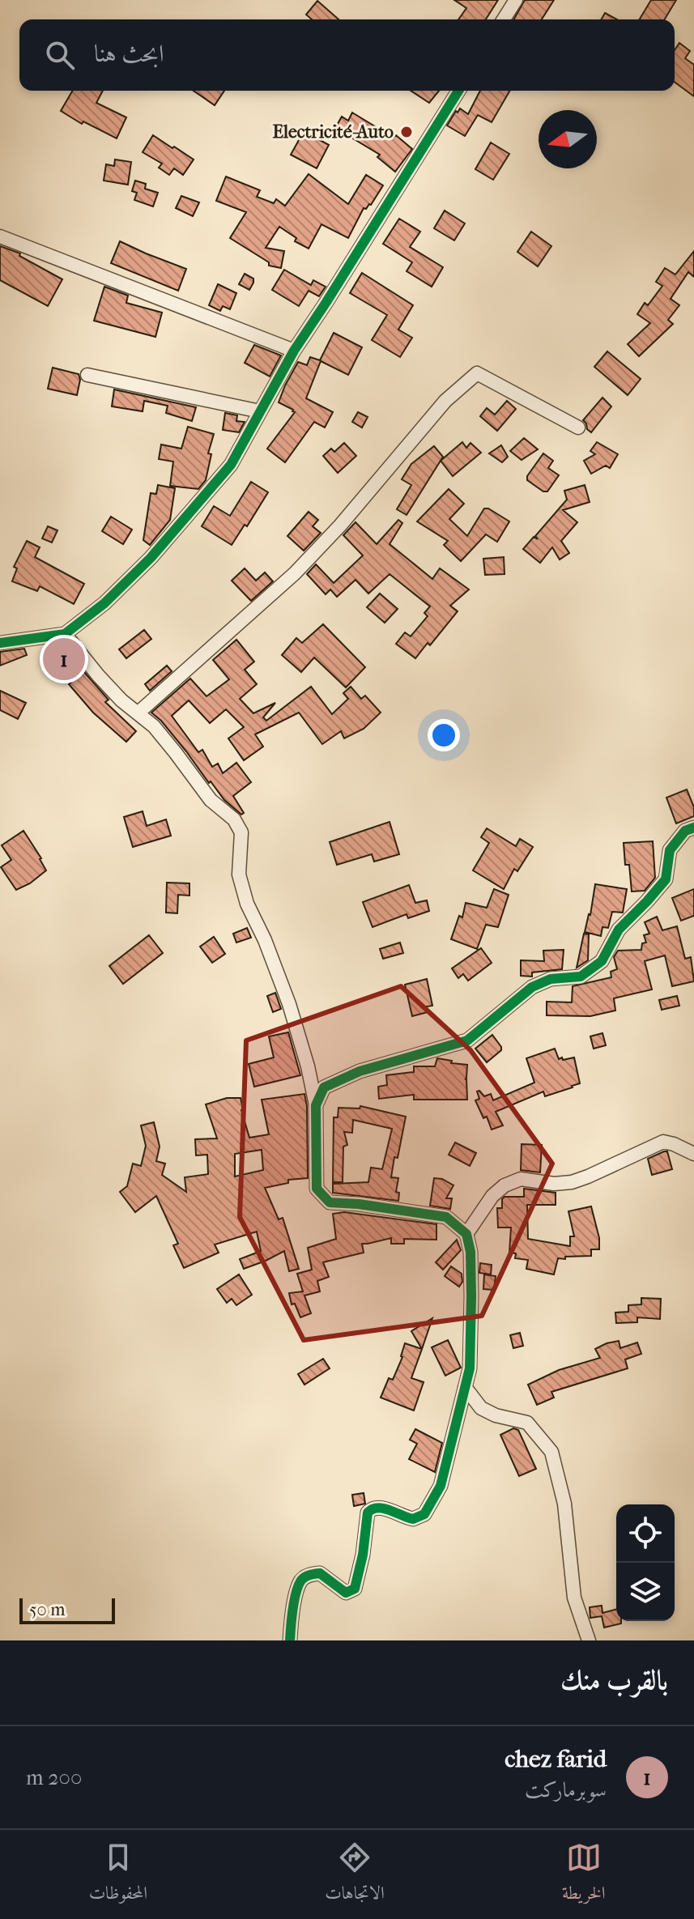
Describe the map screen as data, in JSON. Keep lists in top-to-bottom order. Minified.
{"places":["Electricité-Auto"],"scale_bar":"50 m","north":"left","page":{"search":"ابحث هنا","pins":"1","scale":"50 m","heading":"بالقرب منك","list":[{"mark":"1","name":"chez farid","note":"سوبرماركت","value":"200 m"}],"nav":["الخريطة","الاتجاهات","المحفوظات"]}}
